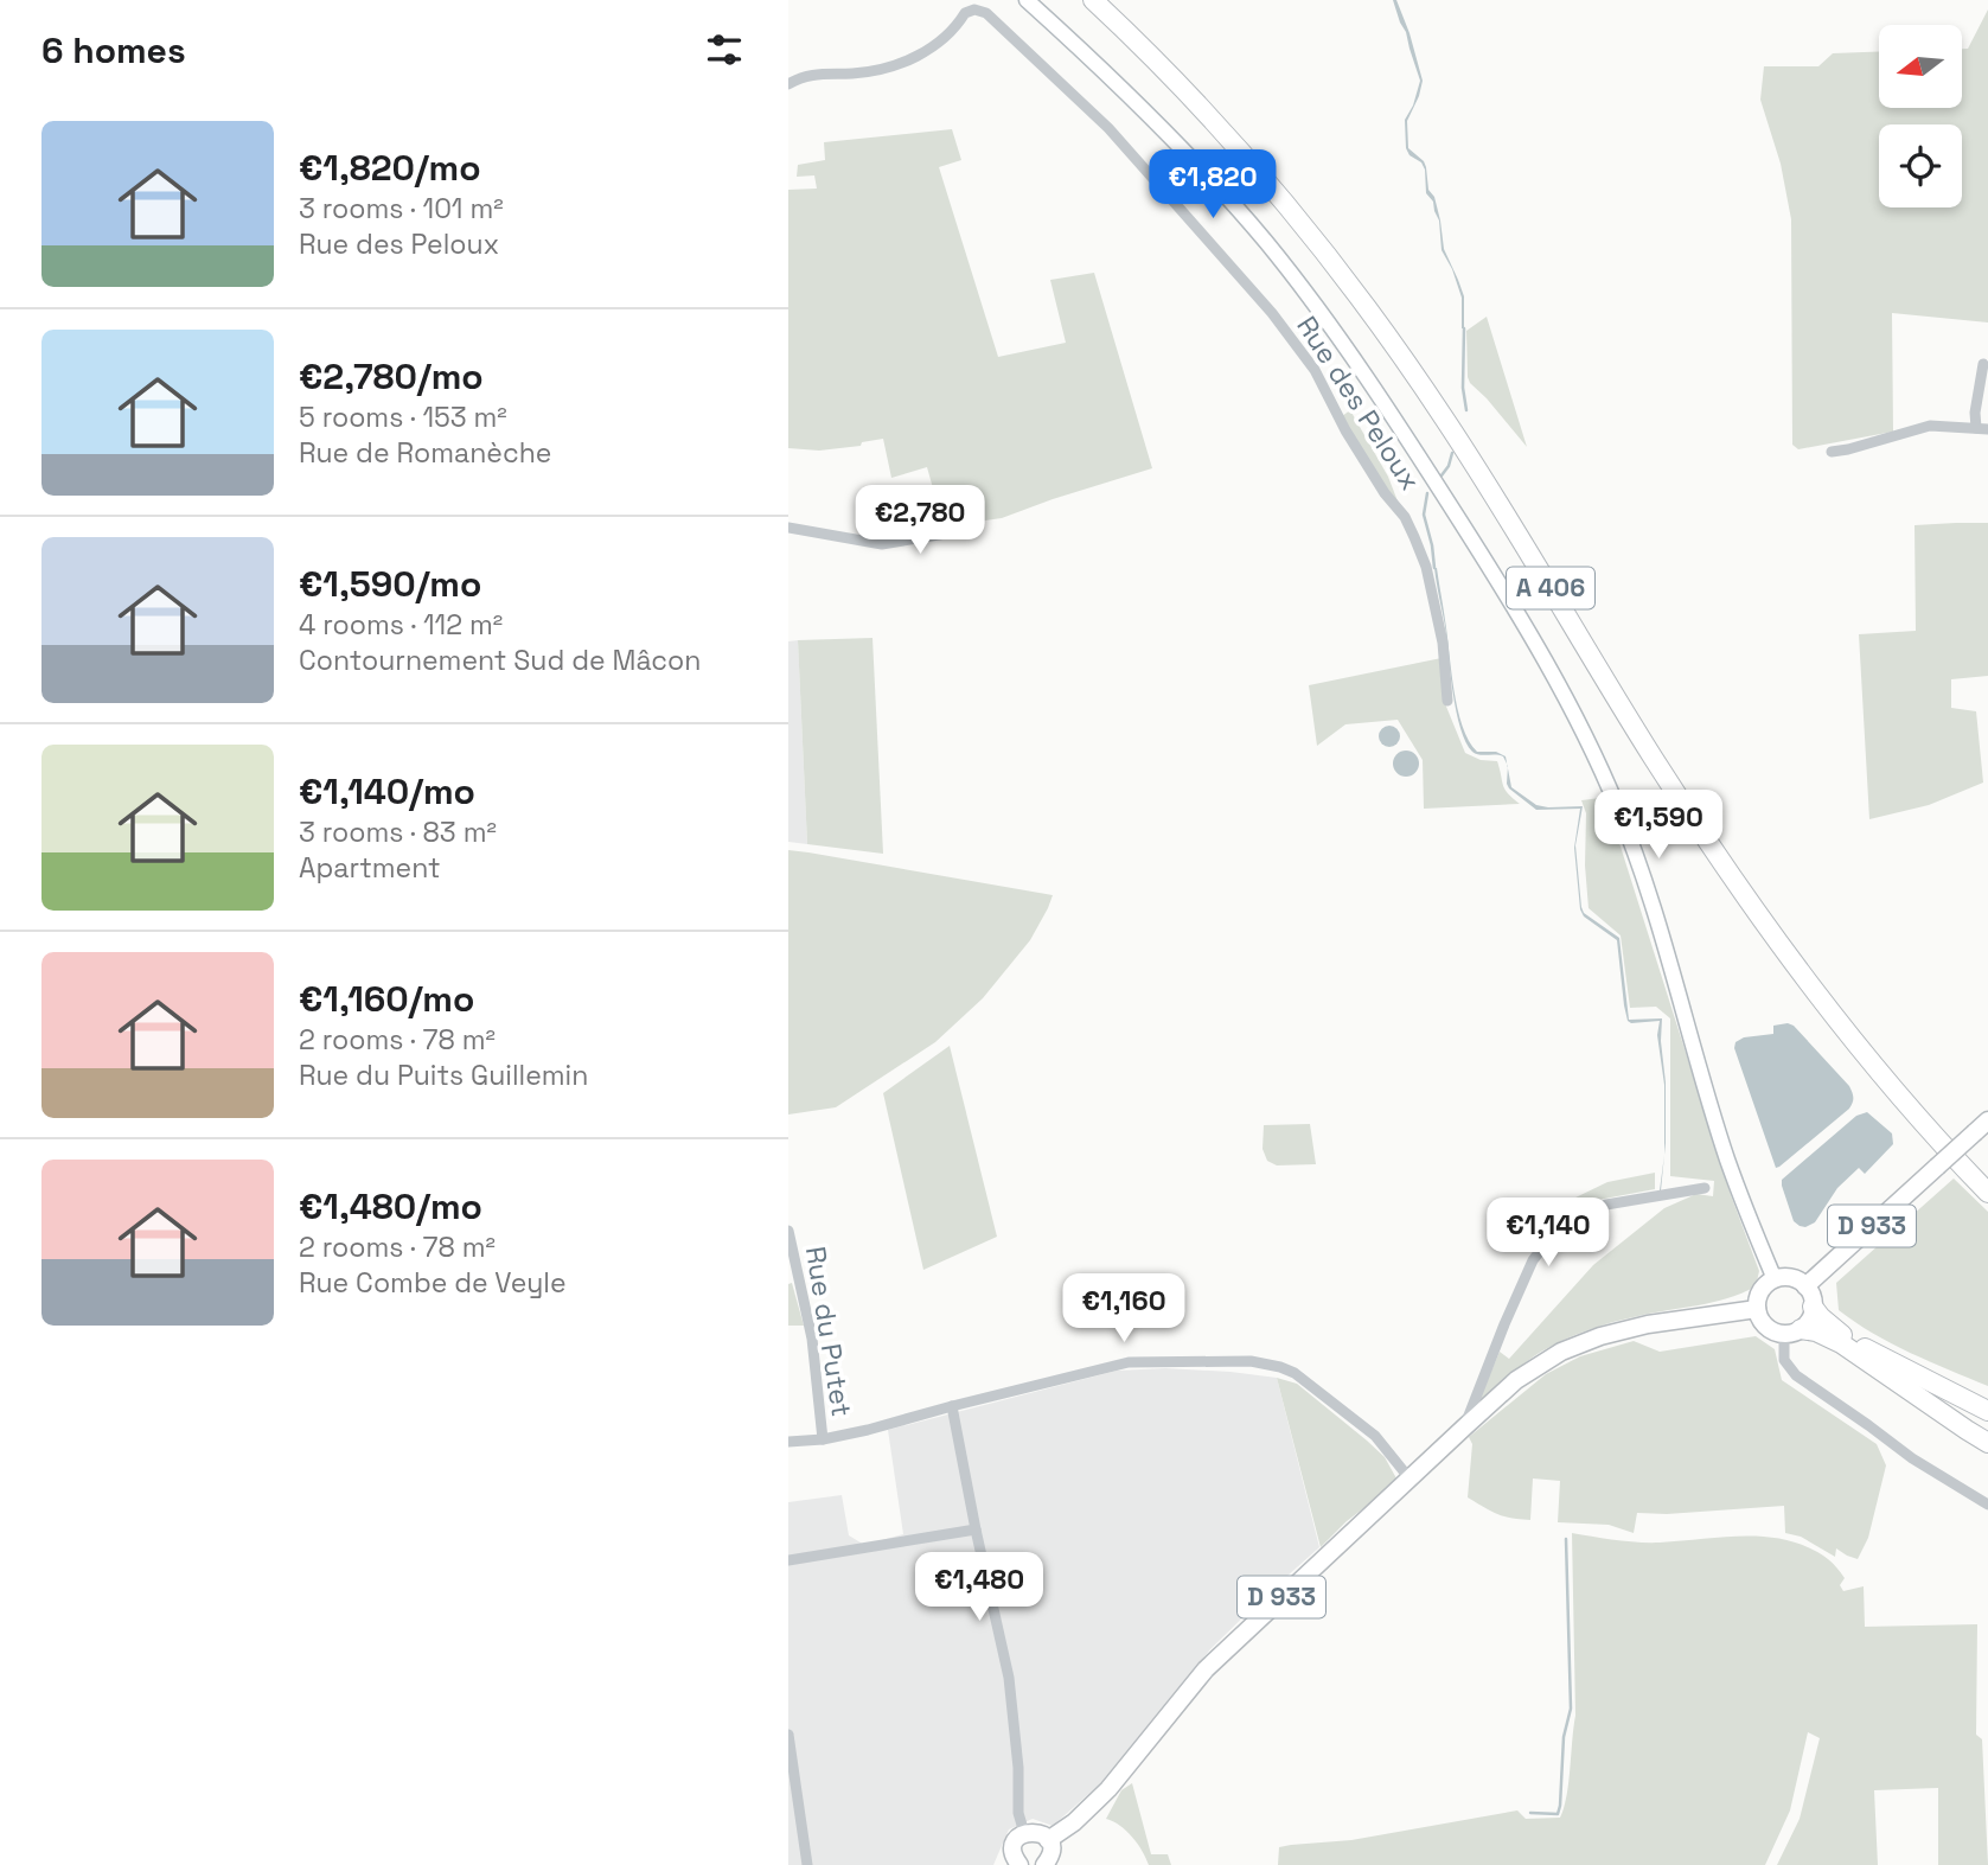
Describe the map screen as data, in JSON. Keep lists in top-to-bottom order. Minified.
{"streets":{"highway":["A 406"],"main road":["D 933"],"street":["Rue des Peloux","Rue du Putet"]},"north":"left","page":{"heading":"6 homes","list":[{"name":"€1,820/mo","note":"3 rooms · 101 m² · Rue des Peloux"},{"name":"€2,780/mo","note":"5 rooms · 153 m² · Rue de Romanèche"},{"name":"€1,590/mo","note":"4 rooms · 112 m² · Contournement Sud de Mâcon"},{"name":"€1,140/mo","note":"3 rooms · 83 m² · Apartment"},{"name":"€1,160/mo","note":"2 rooms · 78 m² · Rue du Puits Guillemin"},{"name":"€1,480/mo","note":"2 rooms · 78 m² · Rue Combe de Veyle"}],"price":["€1,820","€2,780","€1,590","€1,140","€1,160","€1,480"]}}
